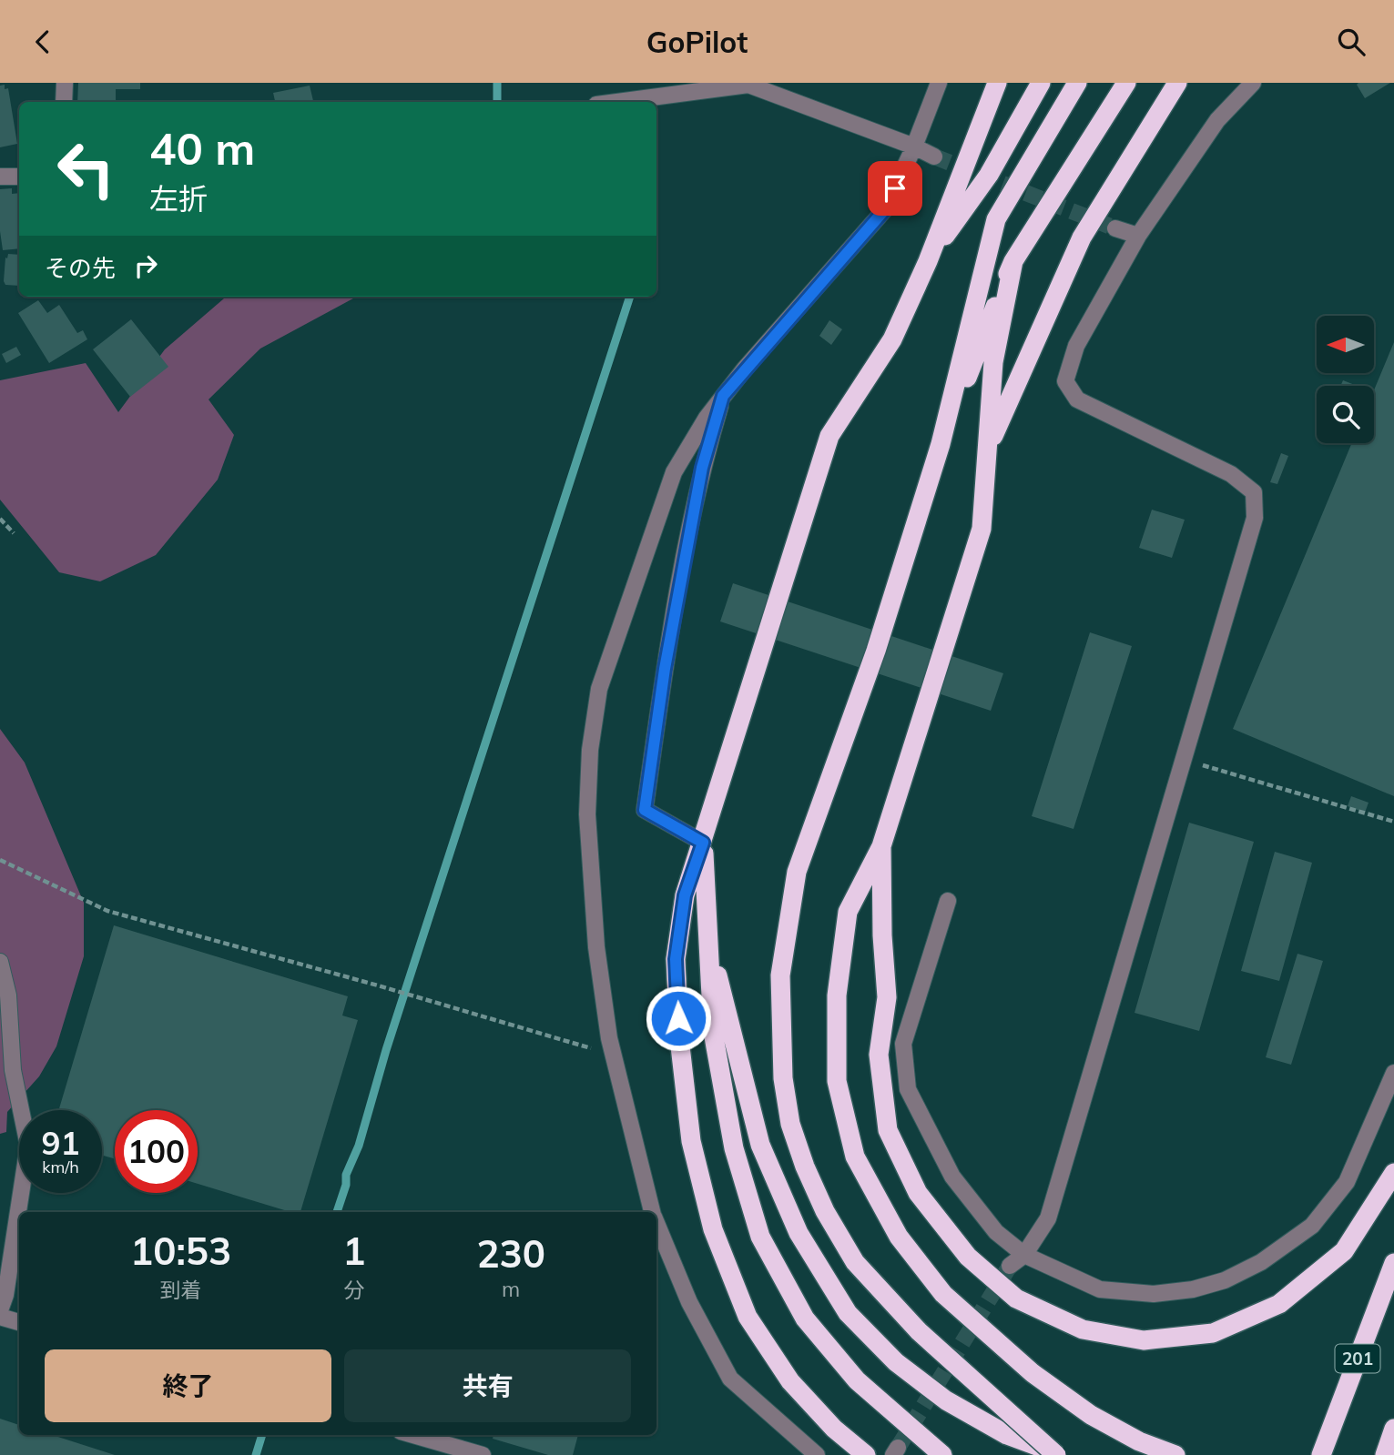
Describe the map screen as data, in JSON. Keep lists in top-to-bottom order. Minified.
{"streets":{"highway":["201"]},"north":"left","page":{"header":"GoPilot","turn":["40 m","左折"],"then":"その先","speed":"91 km/h","limit":"100","eta":["10:53","到着","1","分","230","m"],"buttons":["終了","共有"]}}
